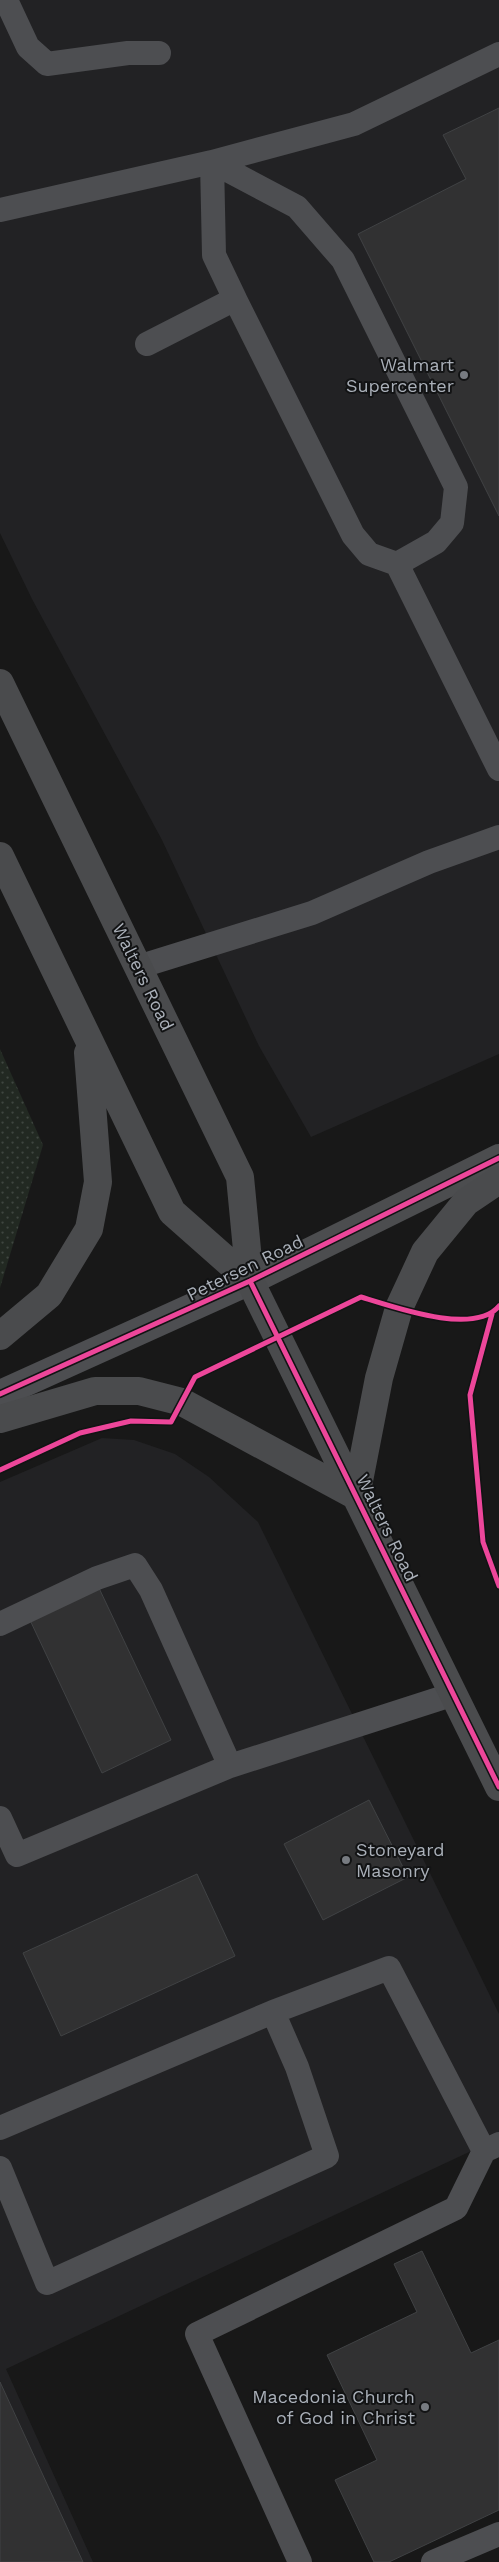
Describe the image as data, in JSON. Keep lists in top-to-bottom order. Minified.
{"streets":{"main road":["Walters Road"],"street":["Petersen Road"]},"crossings":[["Walters Road","Petersen Road"]],"places":["Walmart Supercenter","Stoneyard Masonry","Macedonia Church of God in Christ"]}
